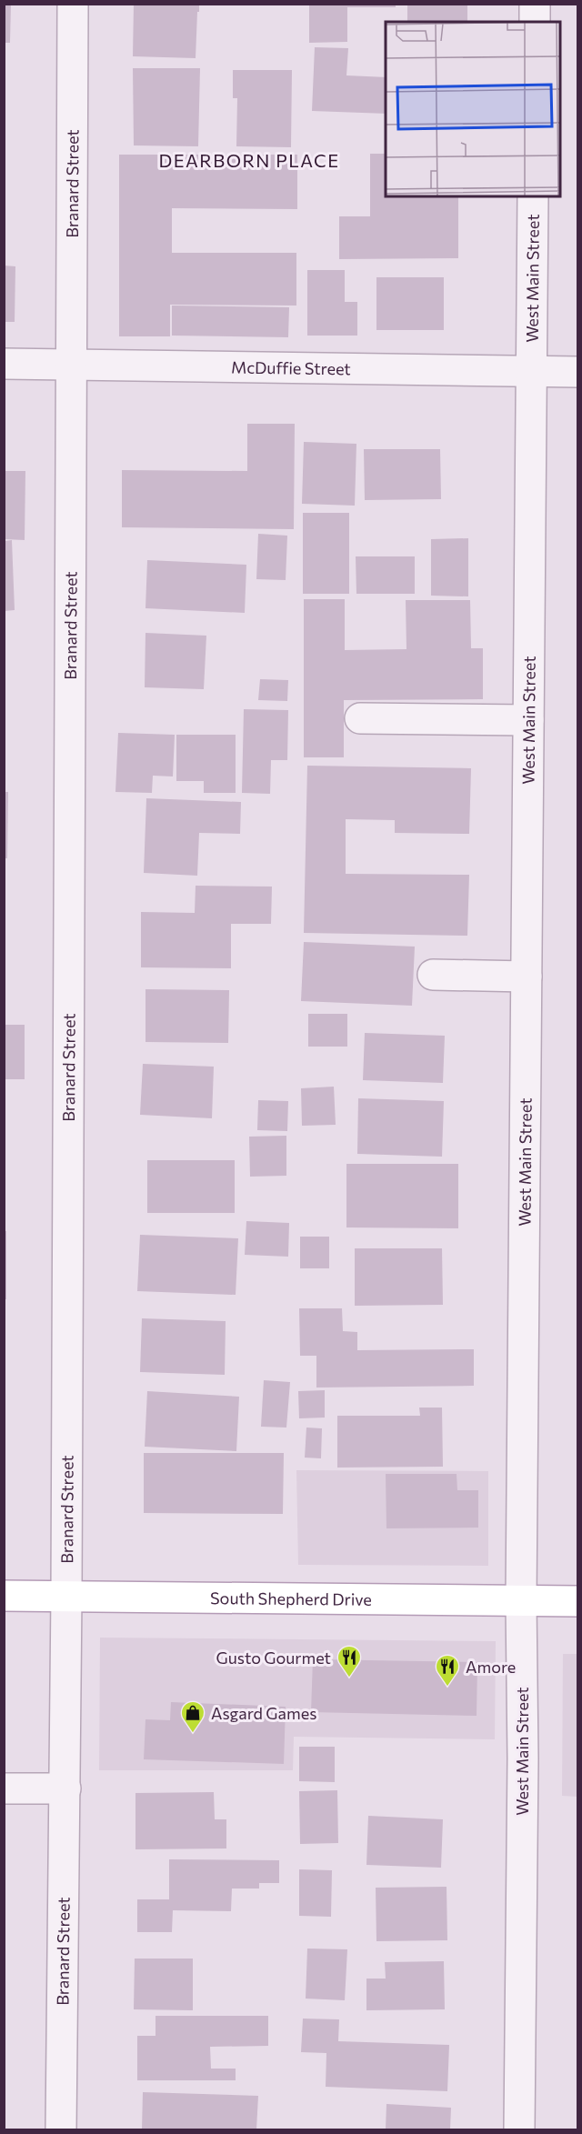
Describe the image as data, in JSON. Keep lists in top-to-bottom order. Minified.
{"streets":{"main road":["South Shepherd Drive"],"street":["Branard Street","West Main Street","McDuffie Street"]},"crossings":[["Branard Street","McDuffie Street"],["Branard Street","South Shepherd Drive"],["West Main Street","McDuffie Street"],["West Main Street","South Shepherd Drive"]],"districts":["DEARBORN PLACE"],"places":{"restaurant":["Gusto Gourmet","Amore"],"shop":["Asgard Games"]}}
